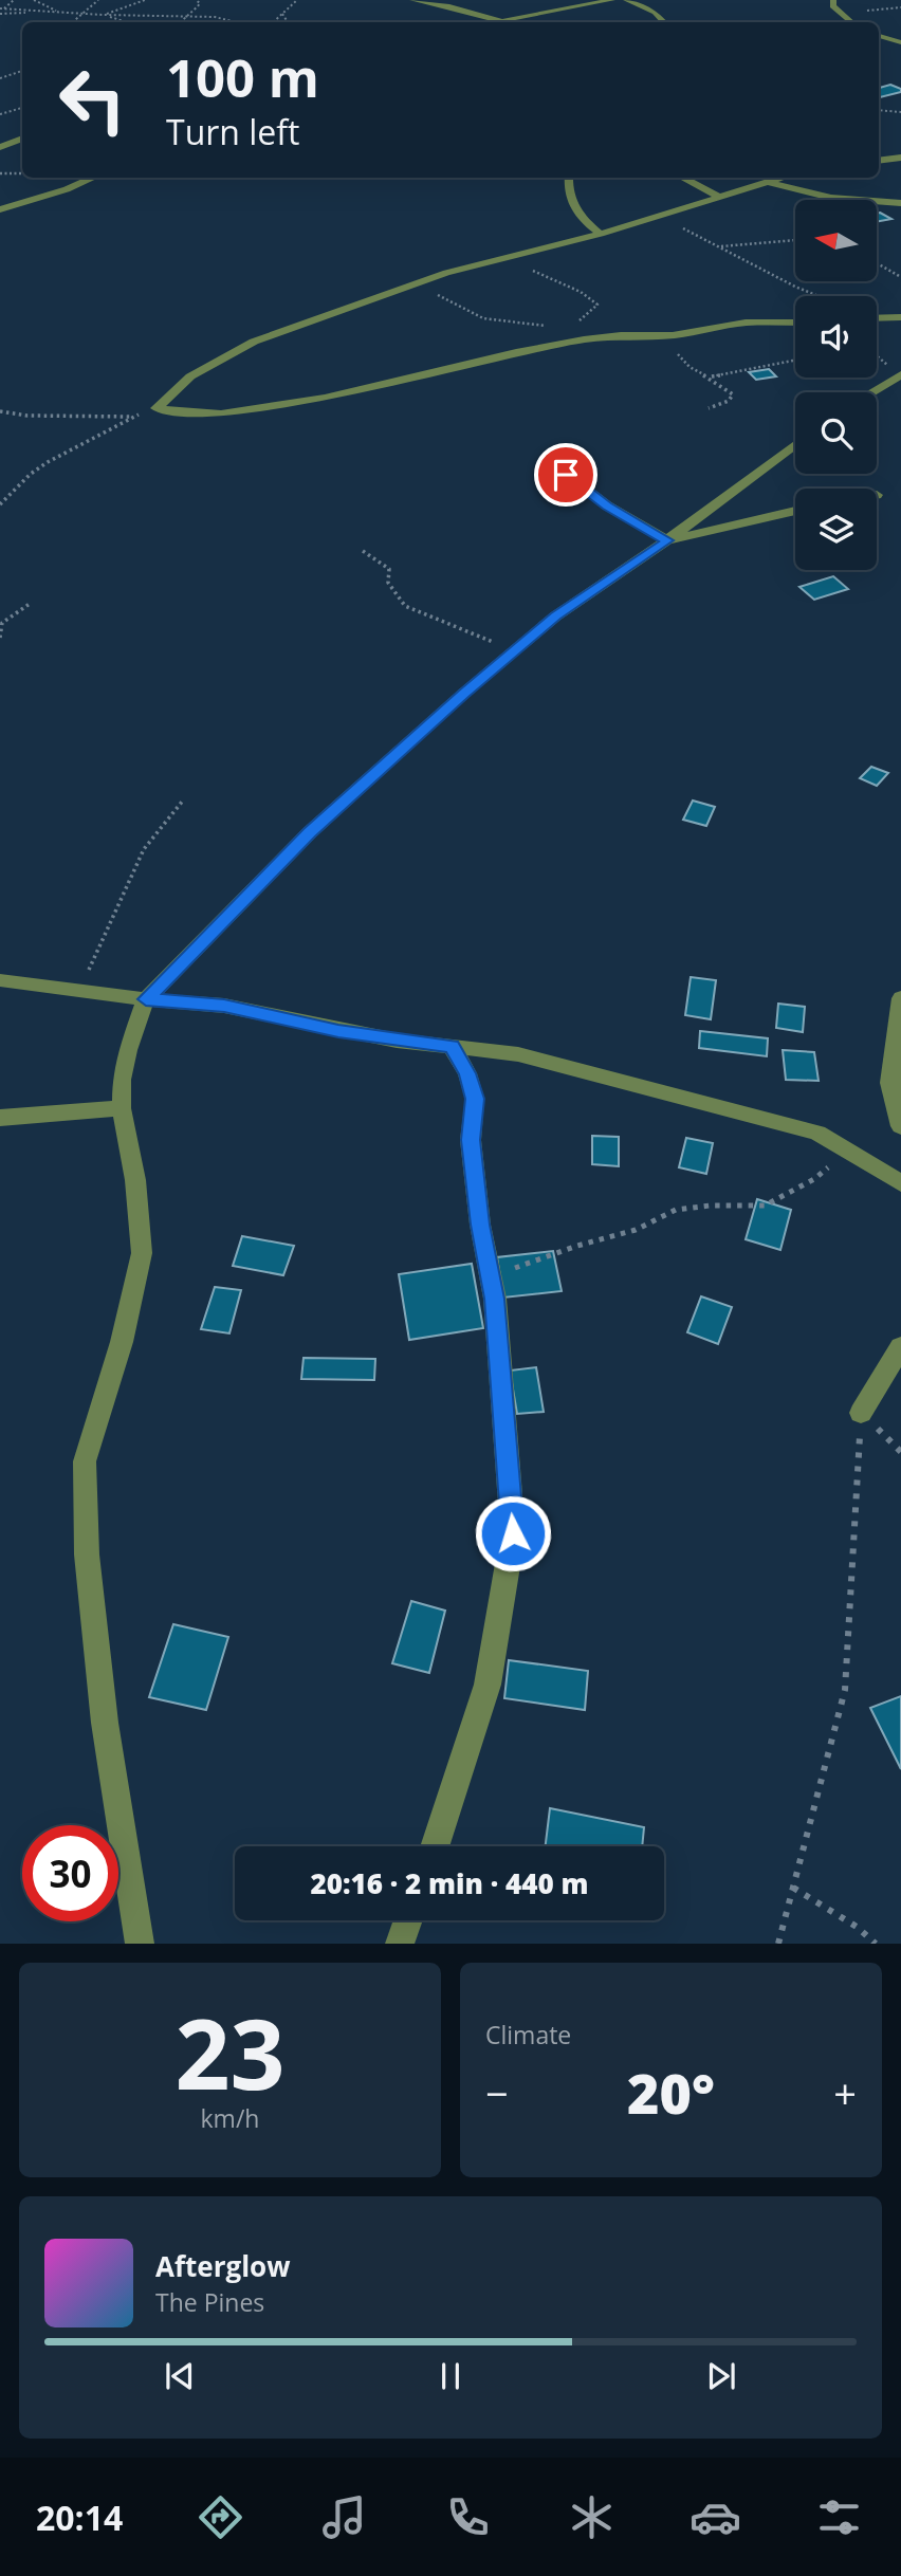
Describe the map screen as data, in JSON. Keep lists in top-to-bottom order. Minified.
{"north":"left","page":{"turn":["100 m","Turn left"],"limit":"30","trip":"20:16 · 2 min · 440 m","tile":[["23","km/h"],"Climate"],"heat":["−","20°","+"],"song":["Afterglow","The Pines"],"tabs":"20:14"}}
